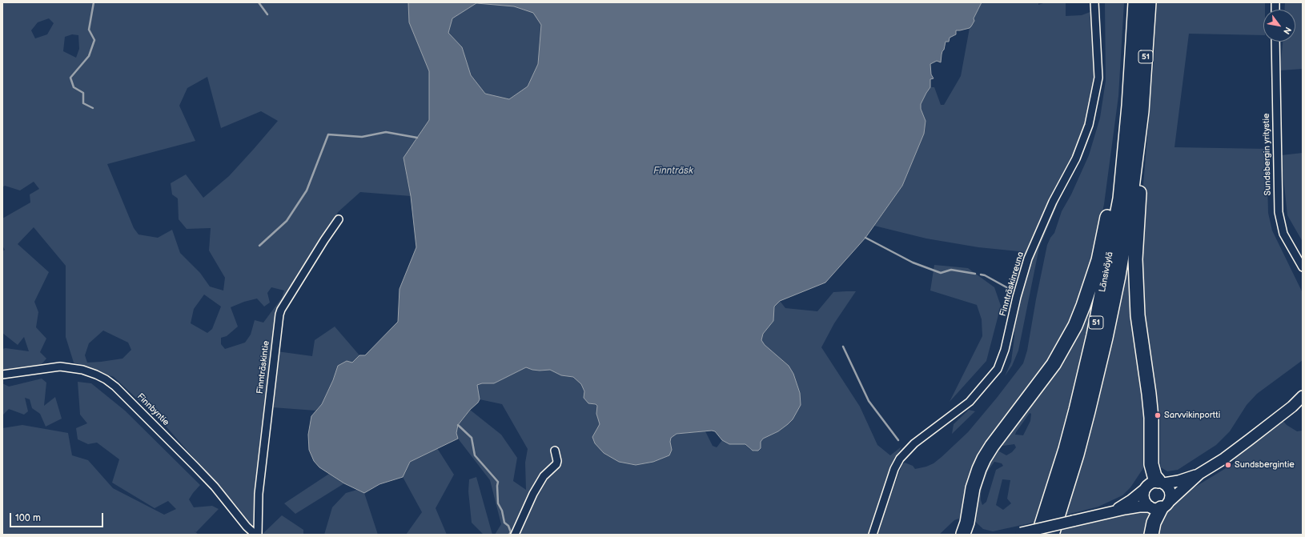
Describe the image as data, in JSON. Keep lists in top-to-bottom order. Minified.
{"streets":{"highway":["51","Länsiväylä"],"street":["Sundsbergin yritystie","Finnträskinreuna","Finnträskintie","Finnbyntie"]},"crossings":[["Finnträskintie","Finnbyntie"]],"water":["Finnträsk"],"places":["Sarvvikinportti","Sundsbergintie"],"scale_bar":"100 m","north":"bottom right"}
